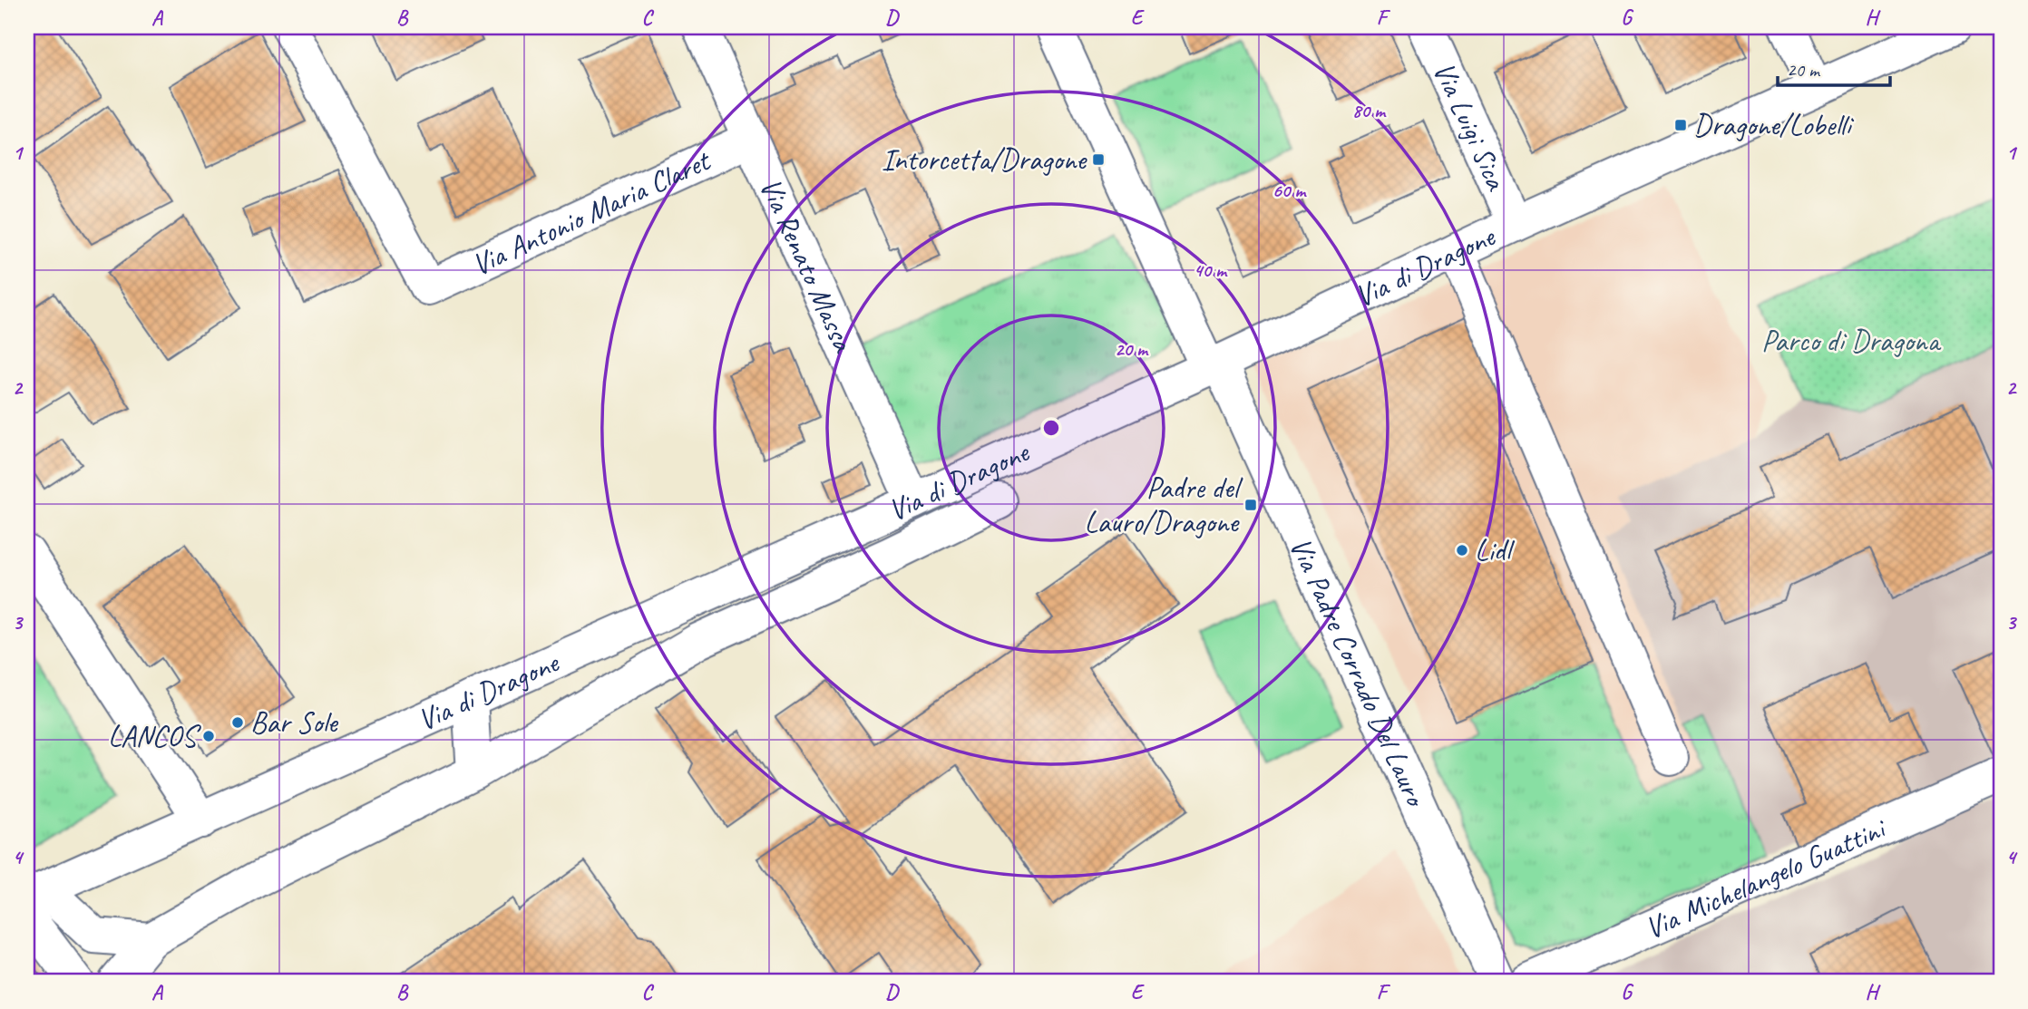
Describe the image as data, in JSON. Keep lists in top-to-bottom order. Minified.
{"streets":{"street":["Via Luigi Sica","Via Antonio Maria Claret","Via Renato Massa","Via di Dragone","Via Padre Corrado Del Lauro","Via Michelangelo Guattini"]},"crossings":[["Via Luigi Sica","Via di Dragone"],["Via Antonio Maria Claret","Via Renato Massa"],["Via Renato Massa","Via di Dragone"],["Via di Dragone","Via Padre Corrado Del Lauro"]],"parks":["Parco di Dragona"],"places":{"transit":["Dragone/Lobelli","Intorcetta/Dragone","Padre del Lauro/Dragone"],"other":["Lidl","Bar Sole","LANCOS"]},"scale_bar":"20 m","grid":{"columns":["A","B","C","D","E","F","G","H"],"rows":["1","2","3","4"]},"rings":["80 m","60 m","40 m","20 m"]}
